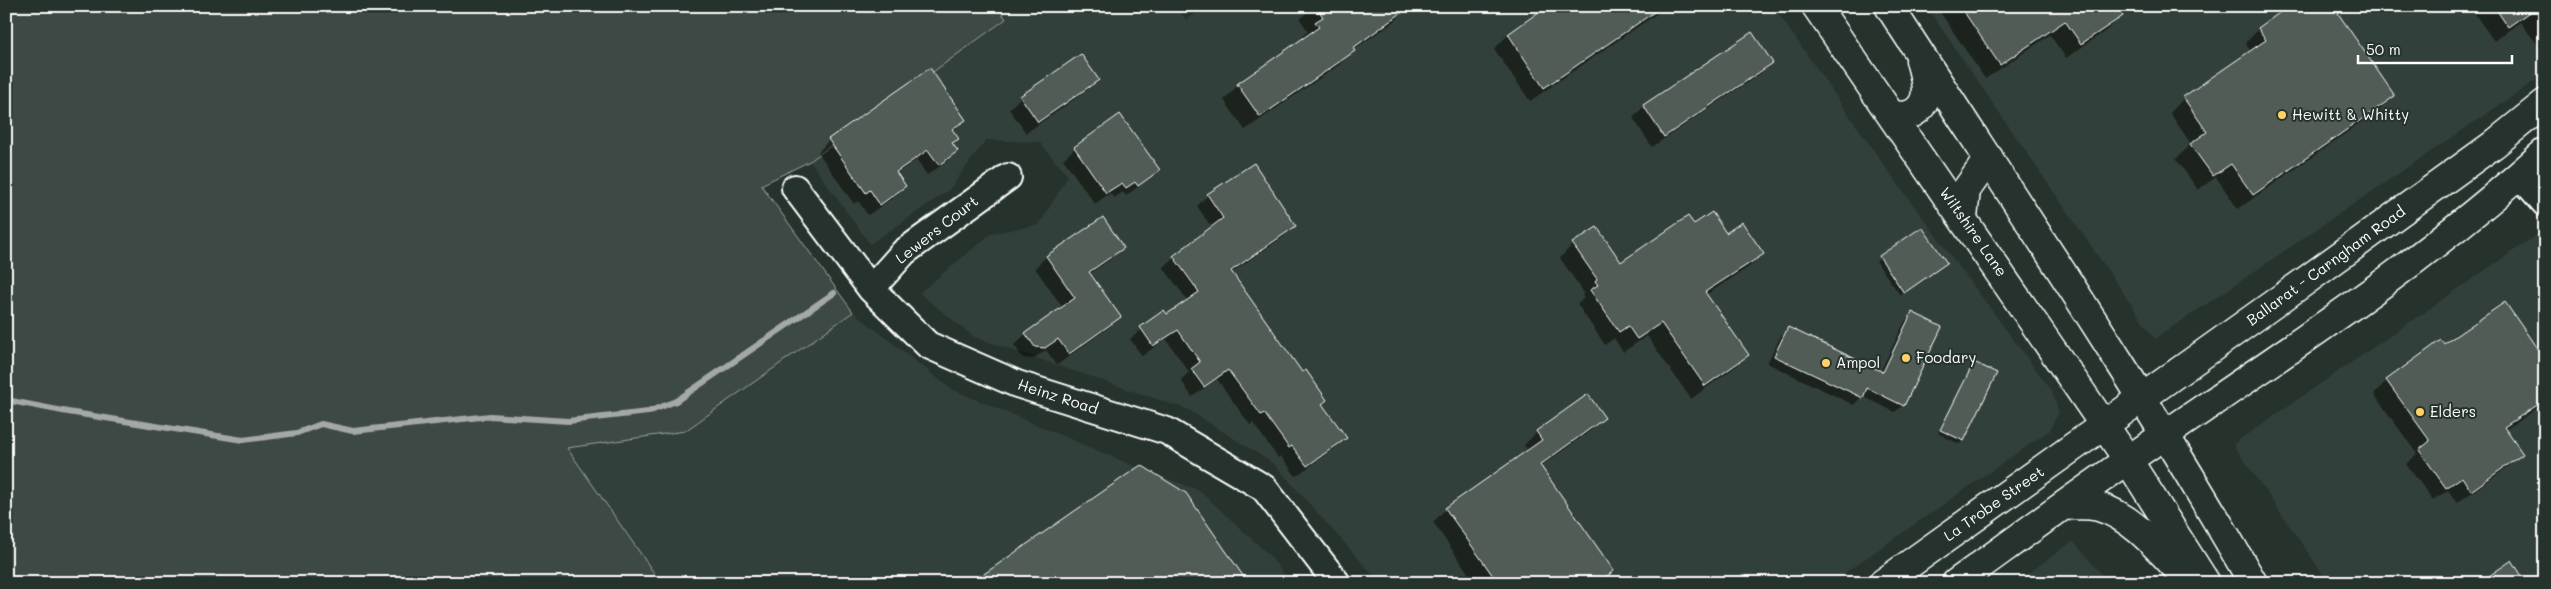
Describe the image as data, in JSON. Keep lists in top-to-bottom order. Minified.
{"streets":{"main road":["Wiltshire Lane","Ballarat - Carngham Road","La Trobe Street"],"street":["Lewers Court","Heinz Road"]},"crossings":[["Lewers Court","Heinz Road"],["Wiltshire Lane","Ballarat - Carngham Road"],["Wiltshire Lane","La Trobe Street"],["Ballarat - Carngham Road","La Trobe Street"]],"places":["Hewitt & Whitty","Foodary","Ampol","Elders"],"scale_bar":"50 m"}
